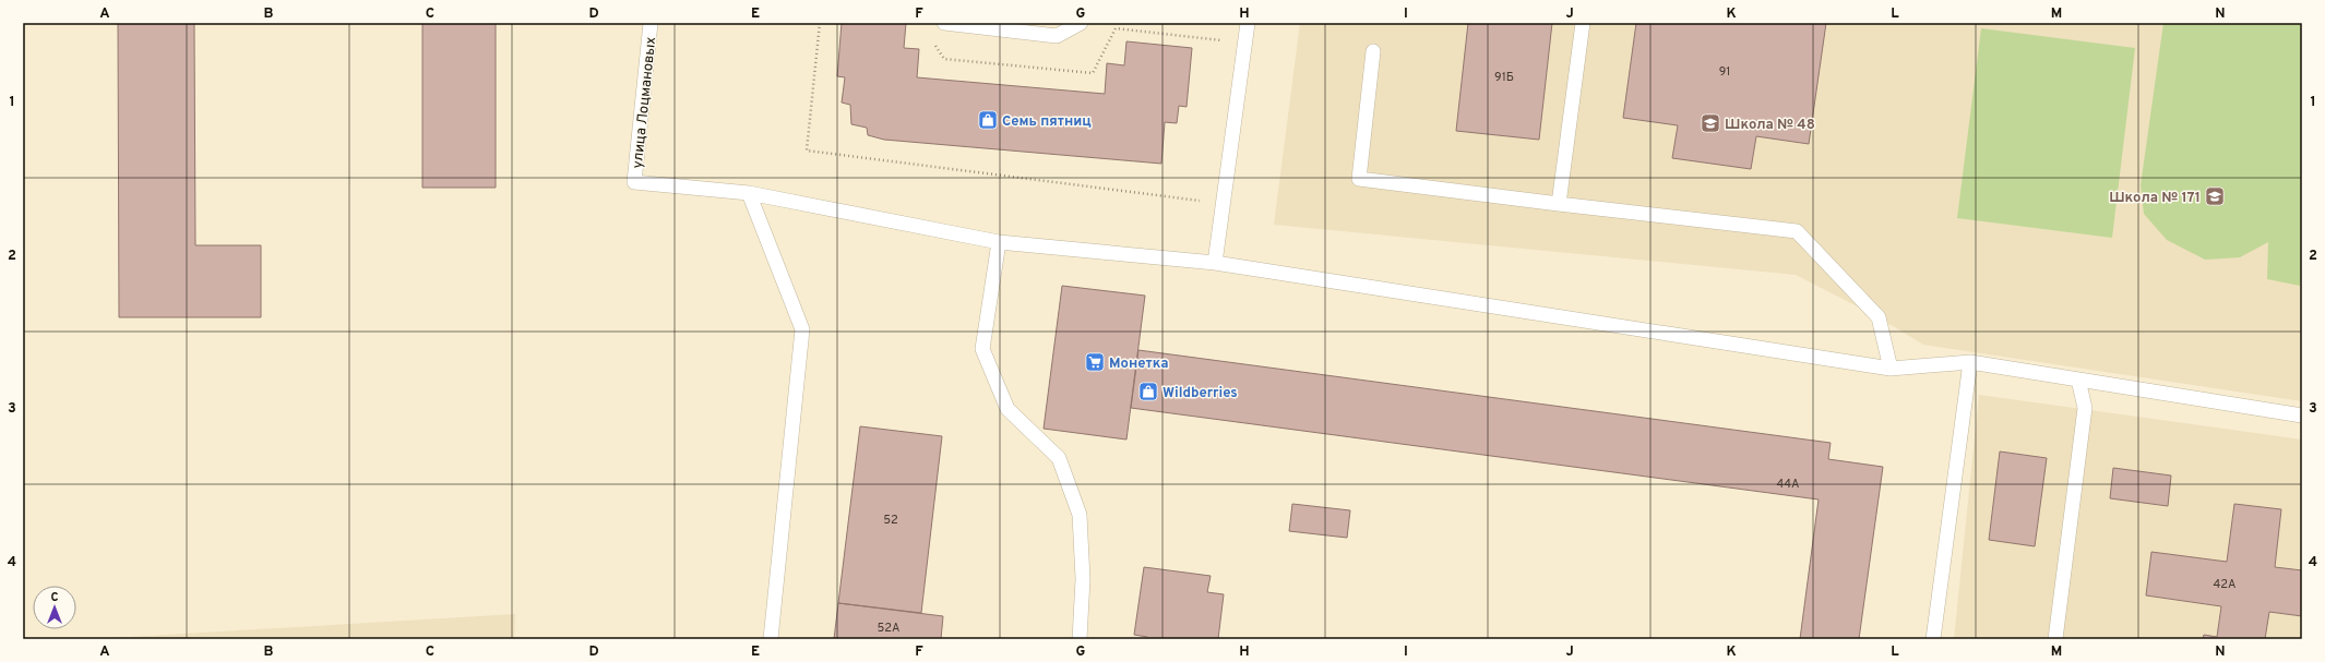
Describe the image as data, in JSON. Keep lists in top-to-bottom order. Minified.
{"streets":{"lane":["улица Лоцмановых"]},"places":{"shop":["Семь пятниц","Wildberries"],"school or university":["Школа № 48","Школа № 171"],"supermarket":["Монетка"]},"house_numbers":["91","91Б","44А","52","42А","52А"],"north":"top","grid":{"columns":["A","B","C","D","E","F","G","H","I","J","K","L","M","N"],"rows":["1","2","3","4"]}}
